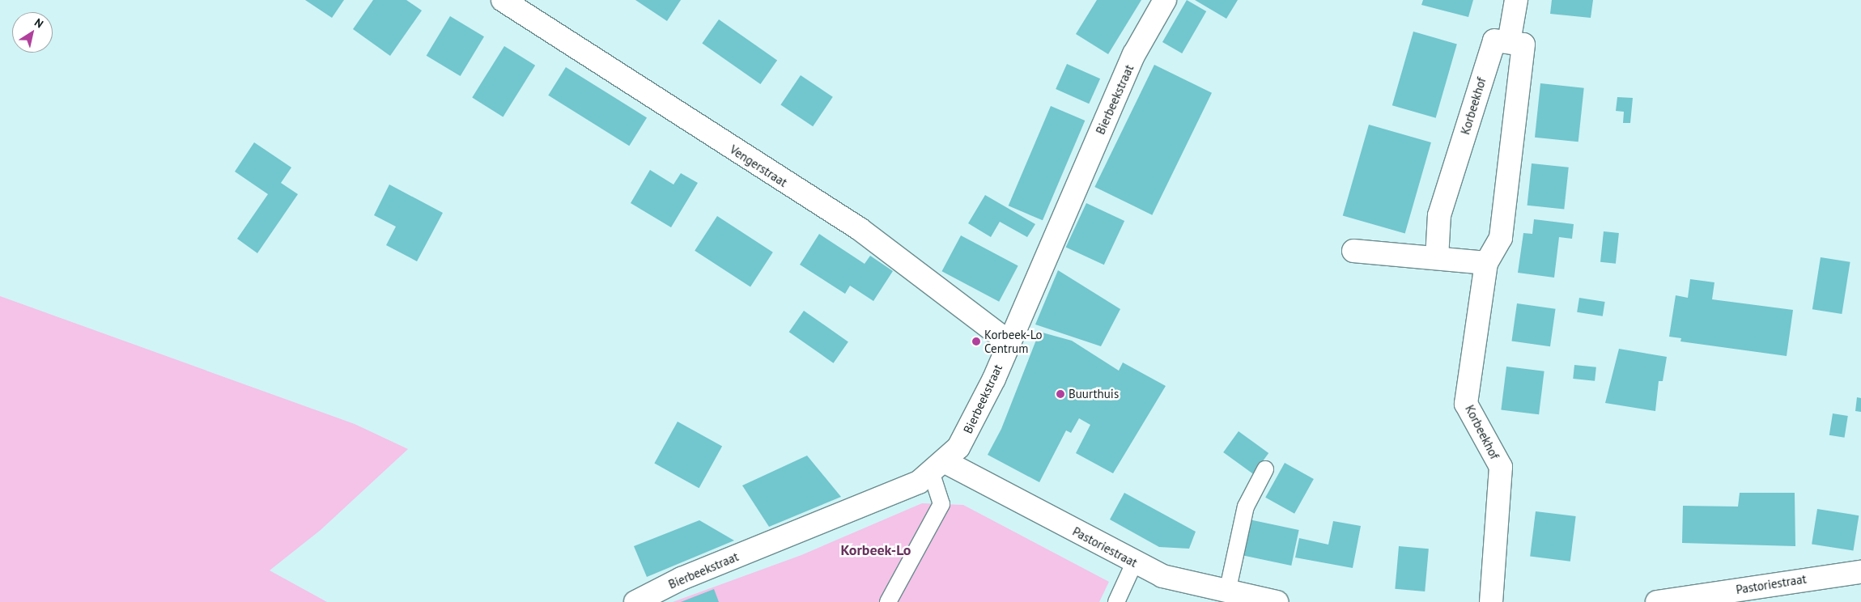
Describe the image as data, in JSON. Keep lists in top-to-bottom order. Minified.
{"streets":{"street":["Bierbeekstraat","Korbeekhof","Vengerstraat","Pastoriestraat"]},"crossings":[["Bierbeekstraat","Vengerstraat"],["Bierbeekstraat","Pastoriestraat"]],"districts":["Korbeek-Lo"],"places":["Korbeek-Lo Centrum","Buurthuis"],"north":"top right"}
